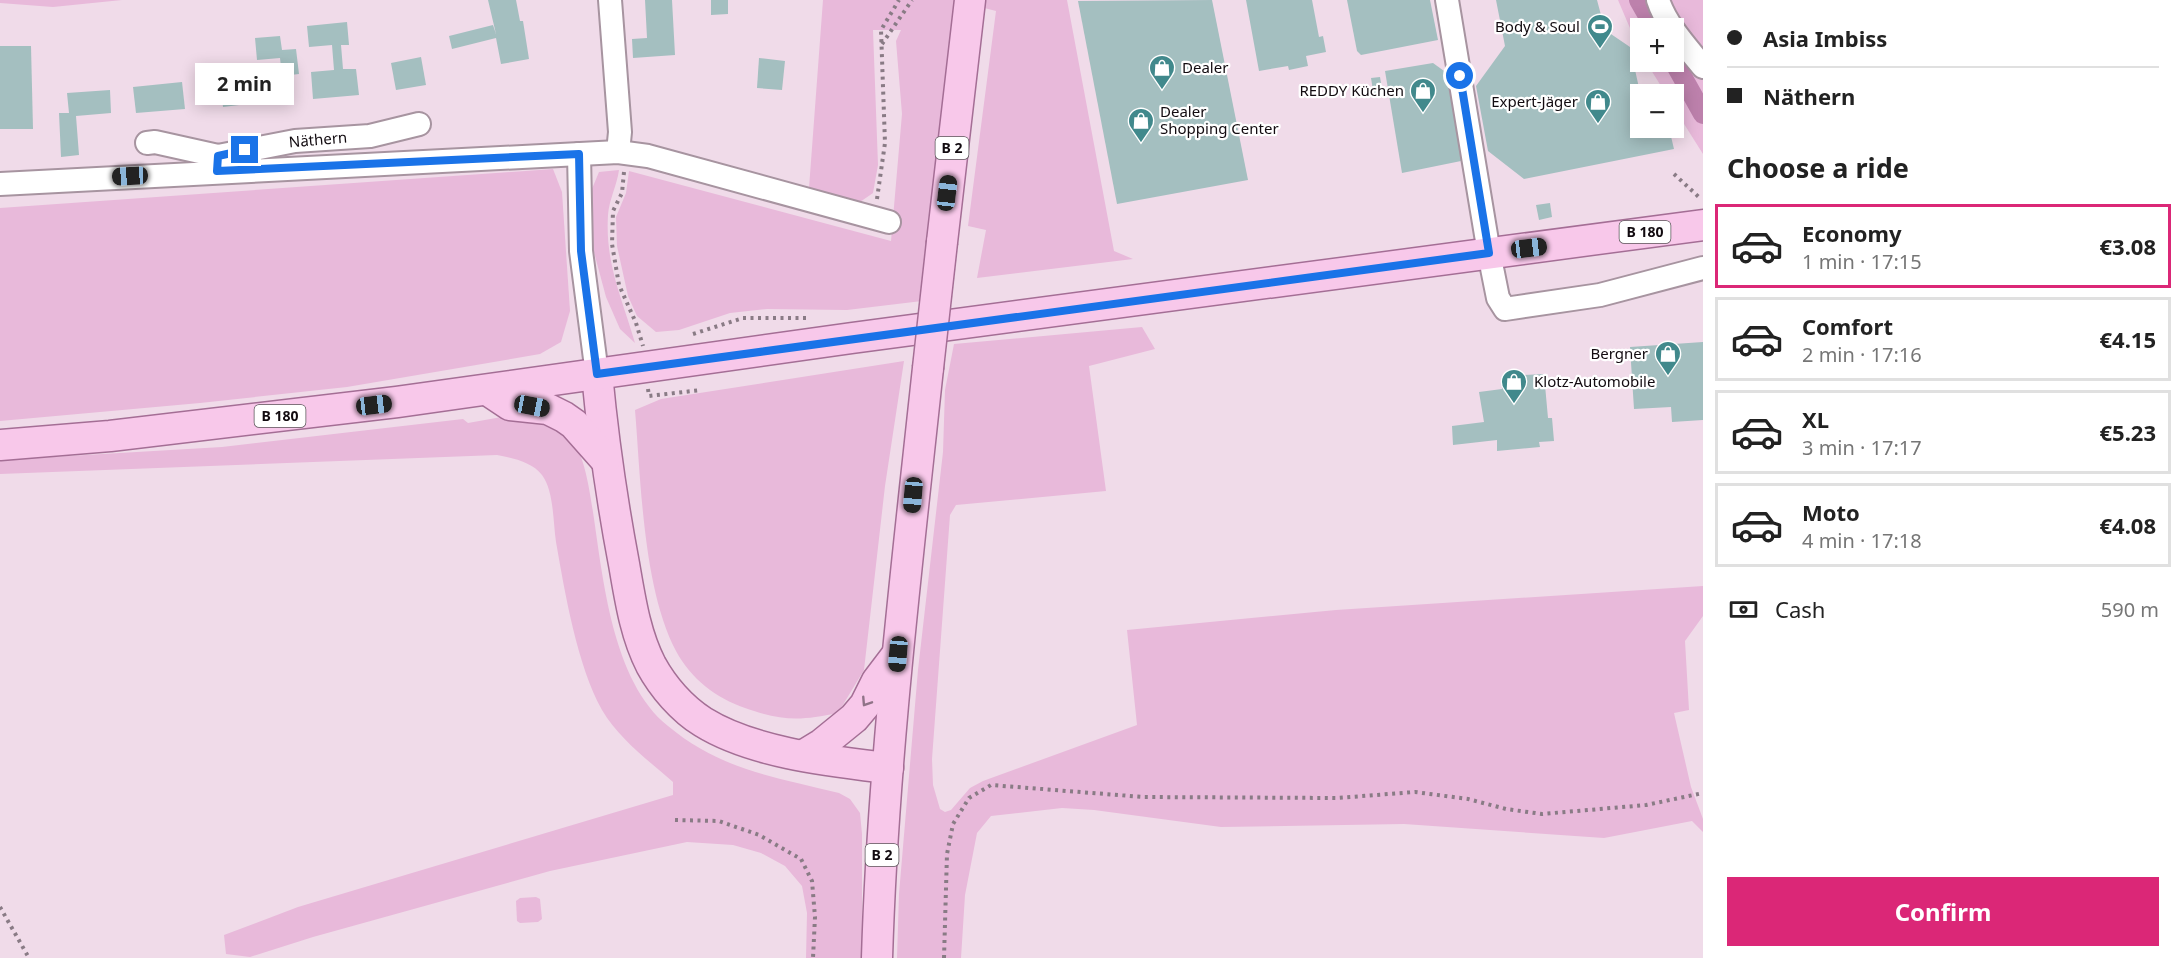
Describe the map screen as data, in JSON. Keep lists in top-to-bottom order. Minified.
{"streets":{"main road":["B 2","B 180"],"street":["Näthern"]},"places":{"sports":["Body & Soul"],"shop":["Dealer","REDDY Küchen","Expert-Jäger","Dealer Shopping Center","Bergner","Klotz-Automobile"]},"page":{"banner":["Asia Imbiss","Näthern"],"map_buttons":["+","−"],"bubble":"2 min","heading":"Choose a ride","list":[{"name":"Economy","note":"1 min · 17:15","value":"€3.08"},{"name":"Comfort","note":"2 min · 17:16","value":"€4.15"},{"name":"XL","note":"3 min · 17:17","value":"€5.23"},{"name":"Moto","note":"4 min · 17:18","value":"€4.08"}],"pay":["Cash","590 m"],"buttons":"Confirm"}}
